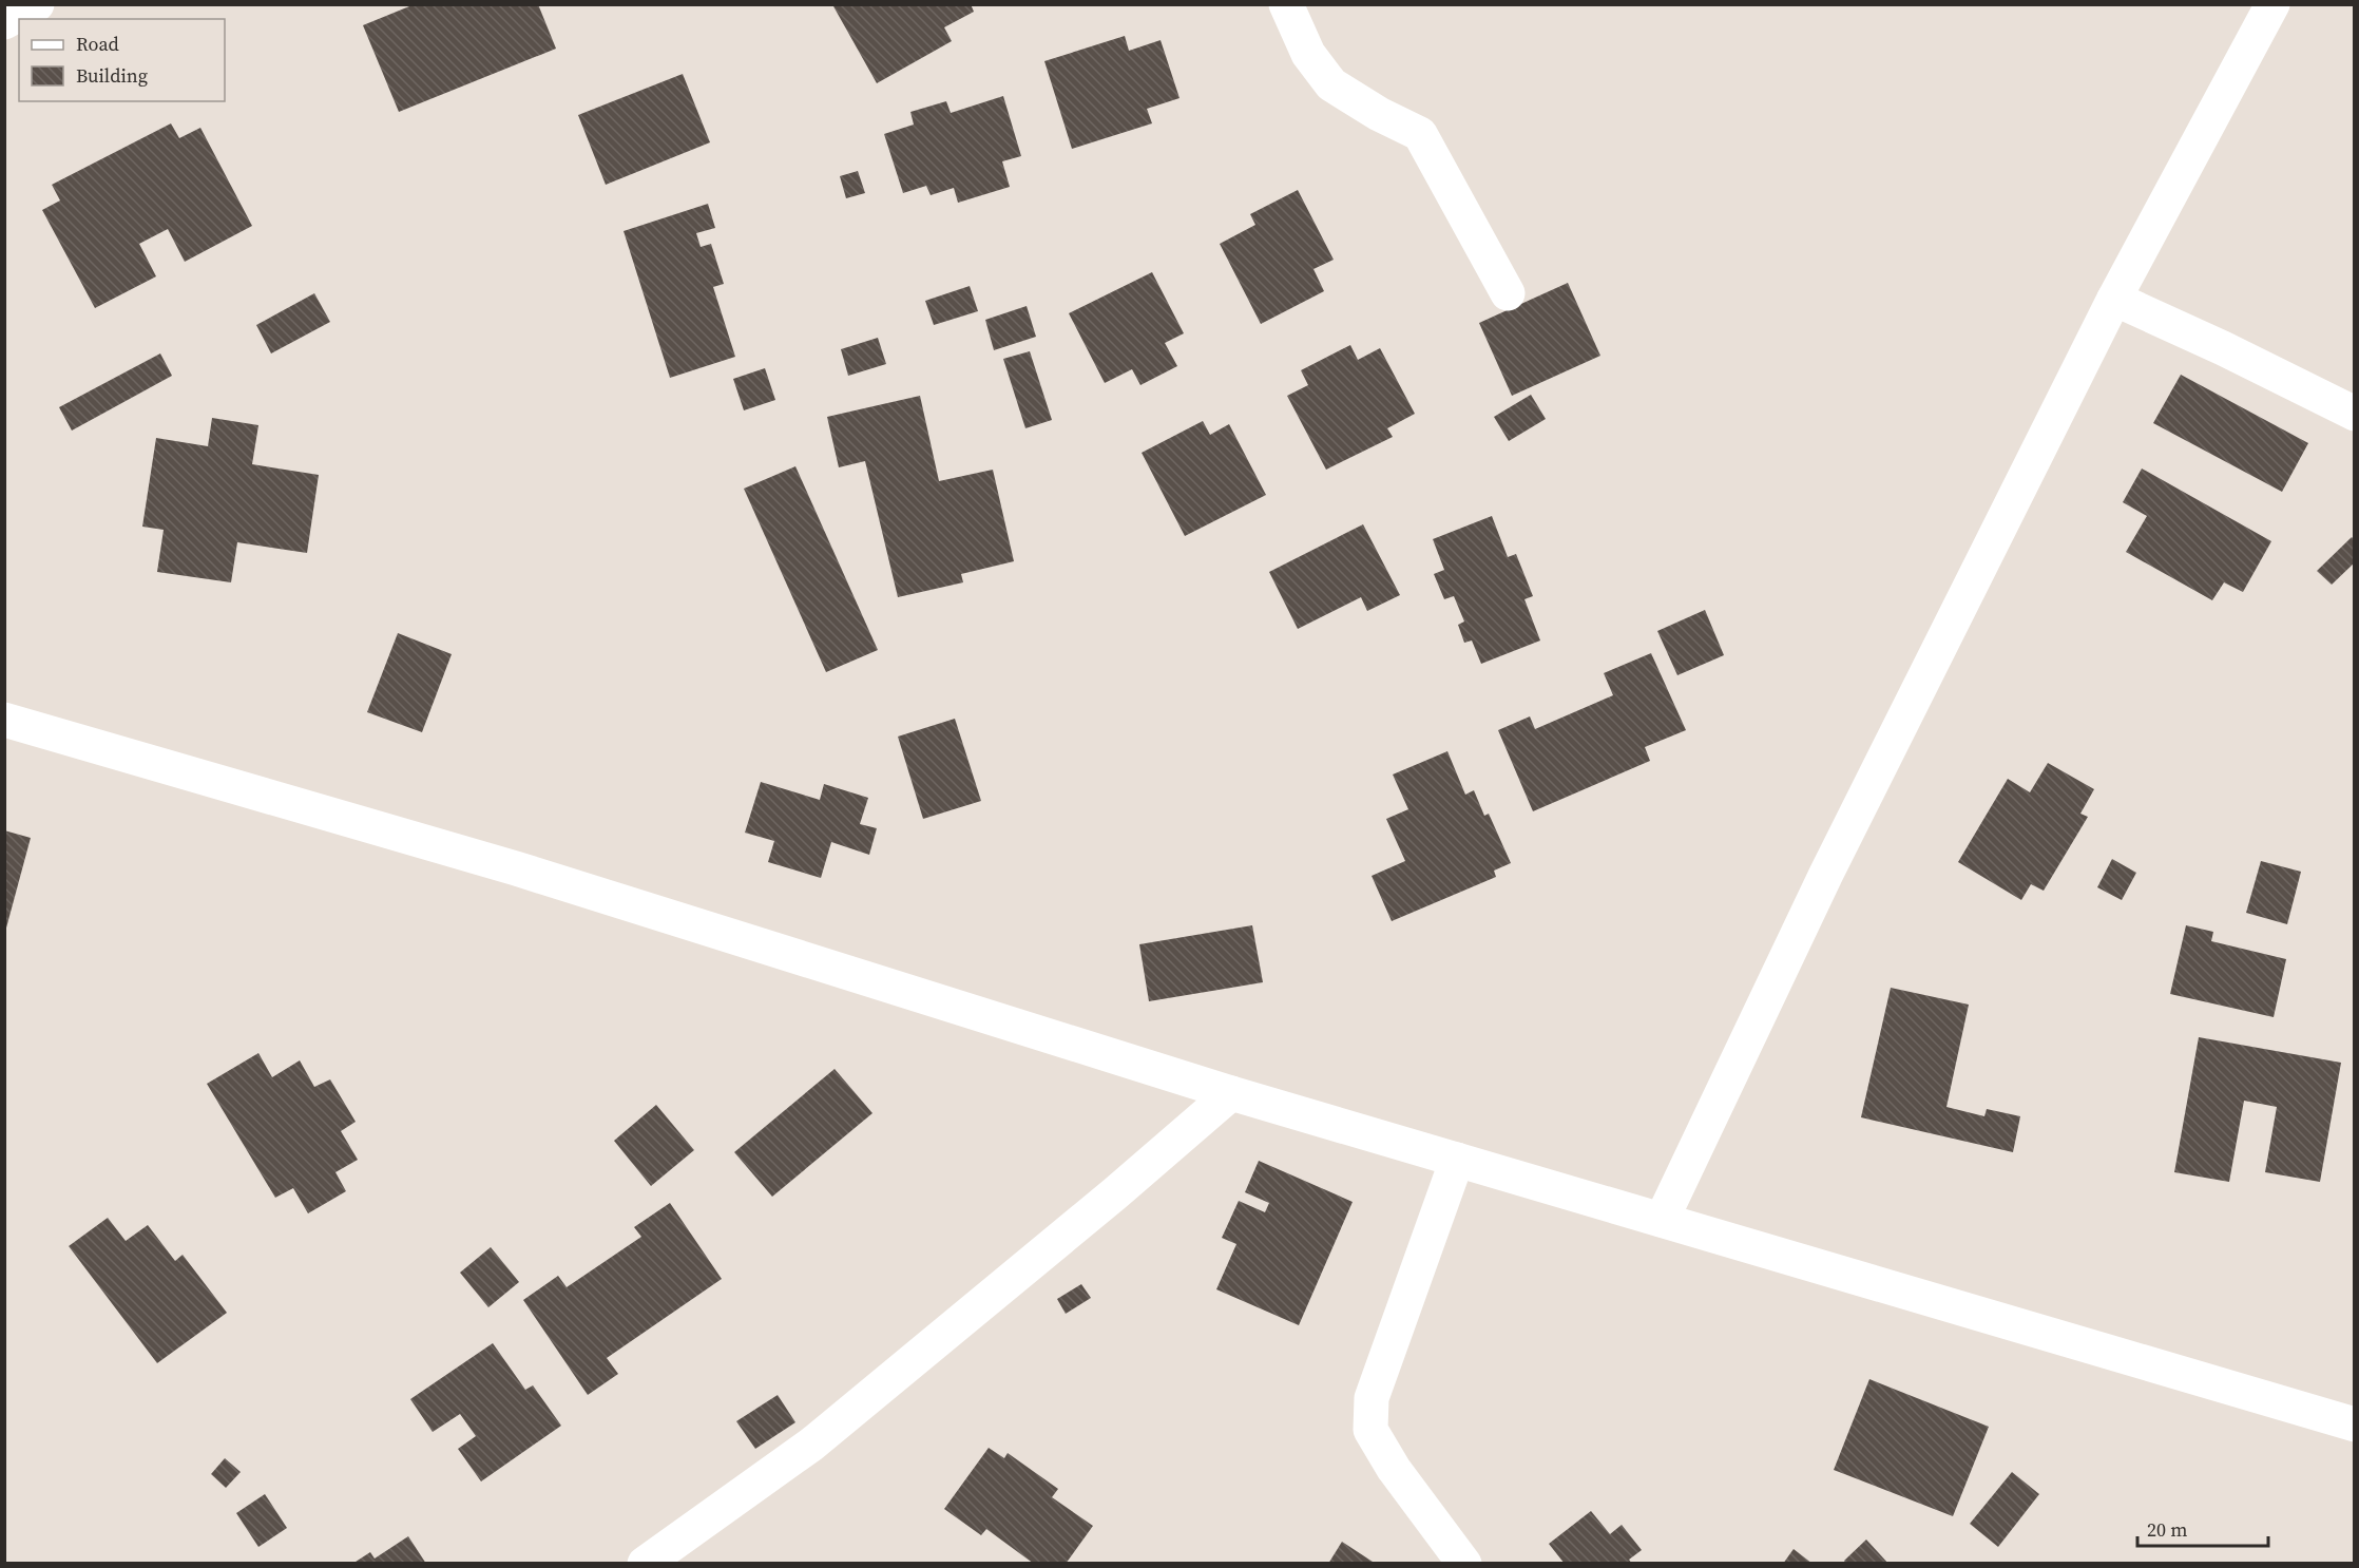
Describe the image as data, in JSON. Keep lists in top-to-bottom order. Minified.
{"legend":["Road","Building"],"scale_bar":"20 m"}
